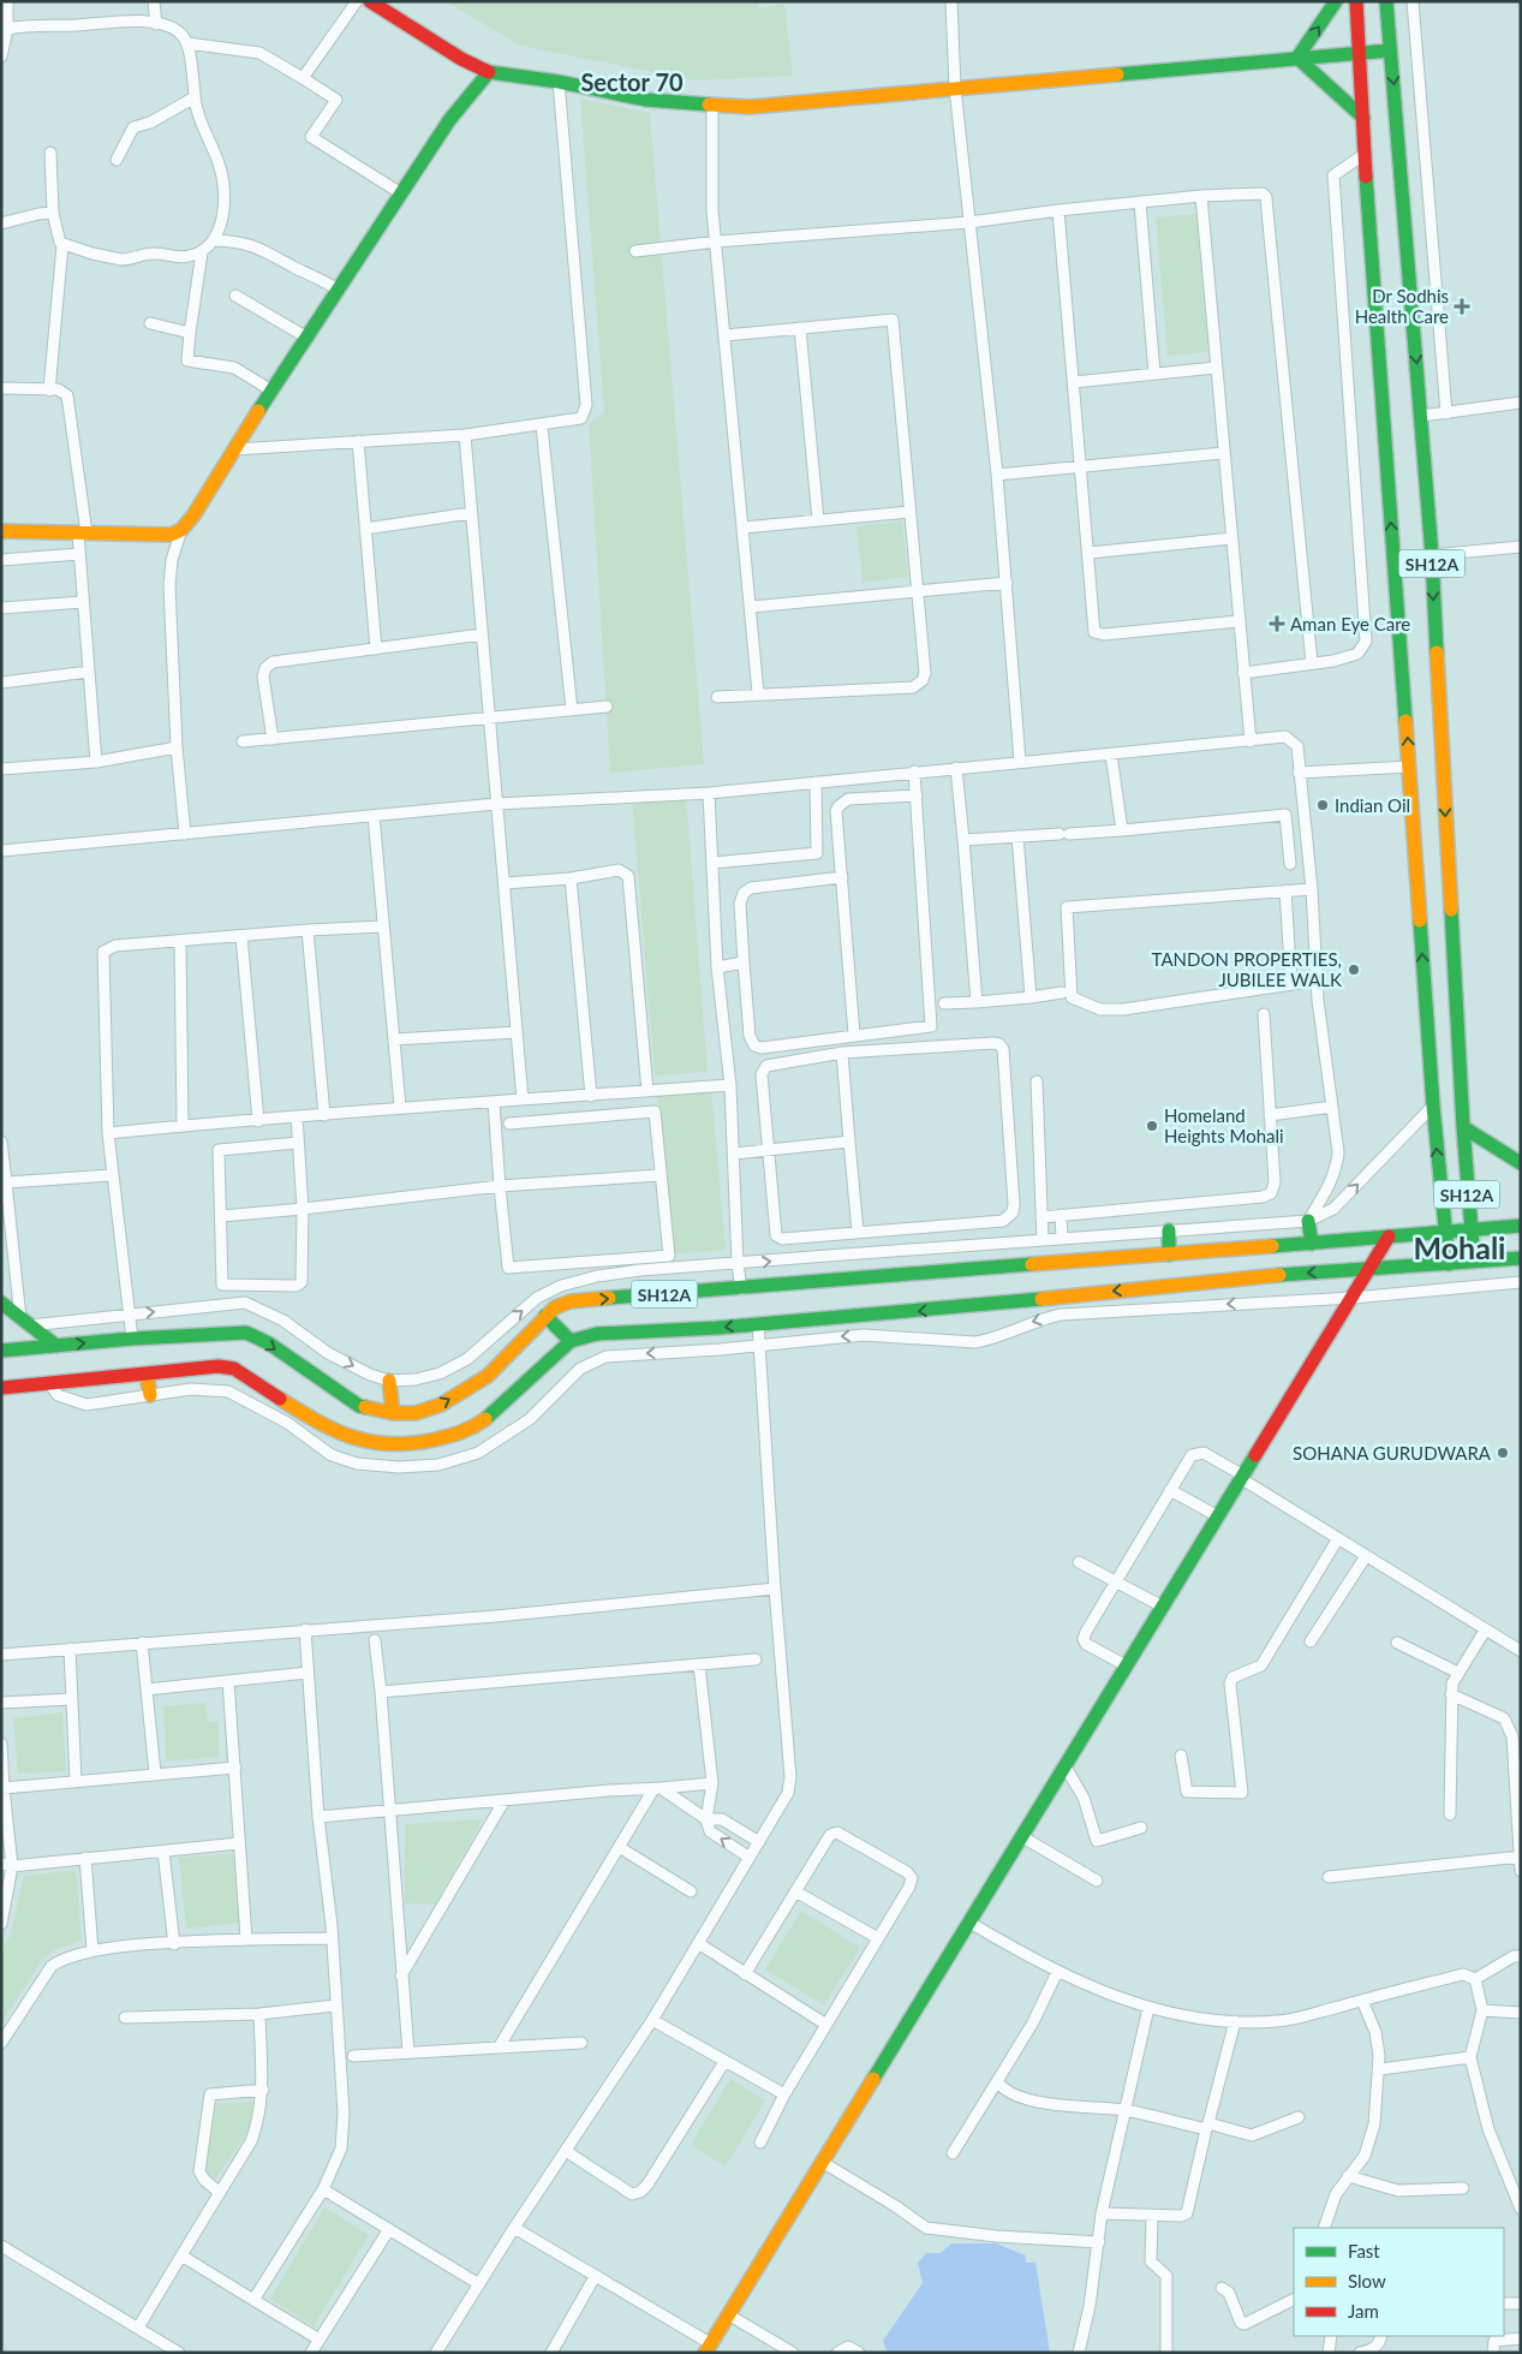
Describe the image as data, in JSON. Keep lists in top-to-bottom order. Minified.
{"streets":{"main road":["SH12A"]},"districts":["Sector 70","Mohali"],"places":{"health":["Dr Sodhis Health Care","Aman Eye Care"],"other":["Indian Oil","TANDON PROPERTIES, JUBILEE WALK","Homeland Heights Mohali","SOHANA GURUDWARA"]},"legend":["Fast","Slow","Jam"]}
